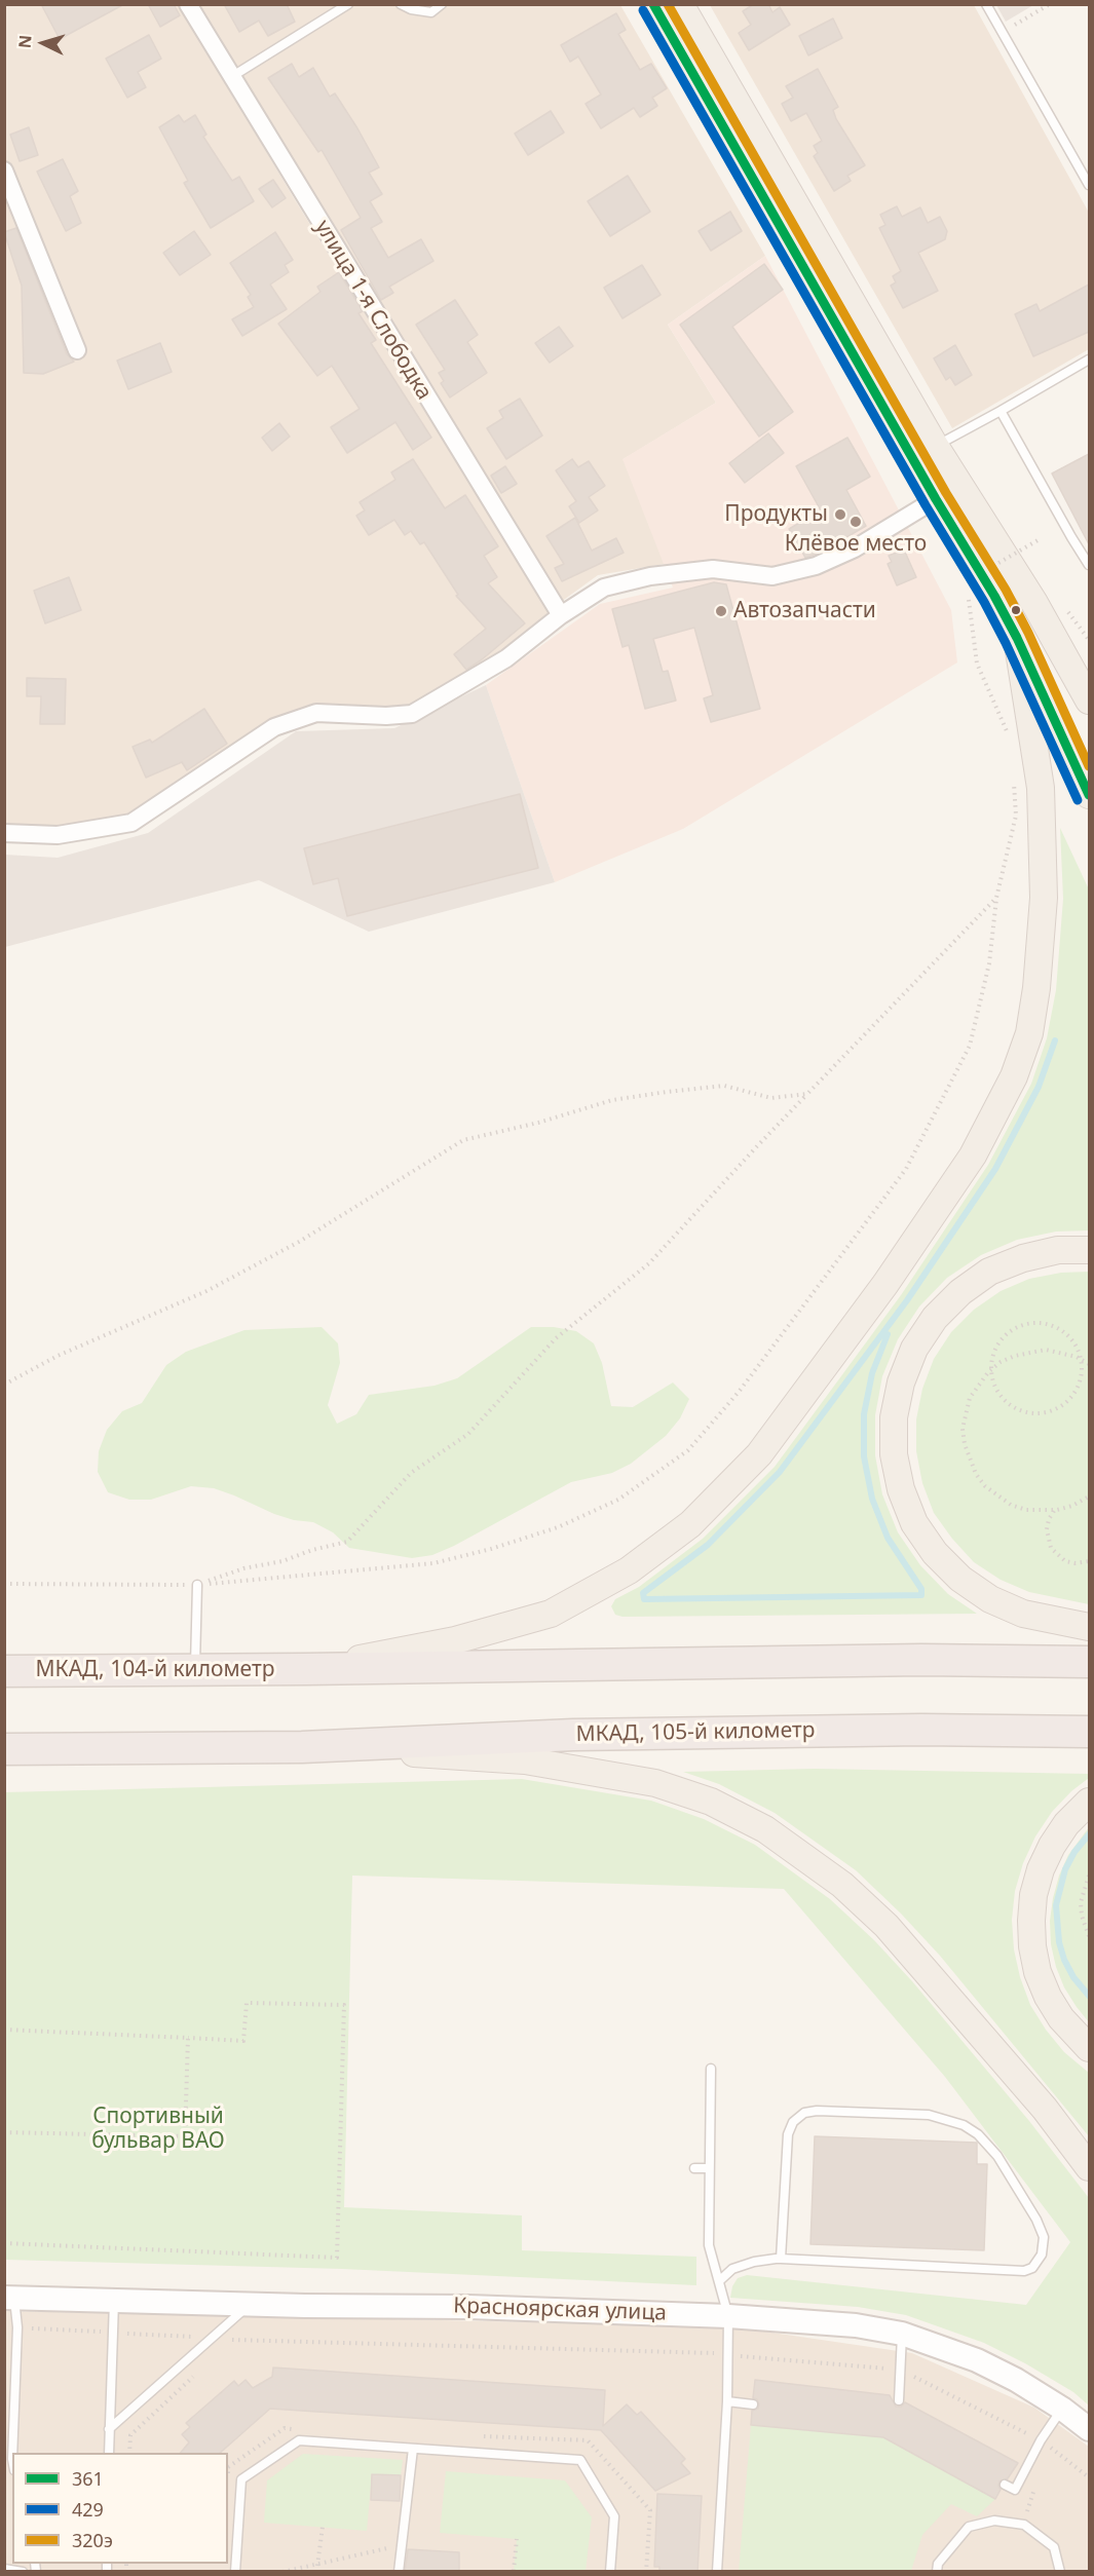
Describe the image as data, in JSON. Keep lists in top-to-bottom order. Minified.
{"streets":{"highway":["МКАД, 104-й километр","МКАД, 105-й километр"],"street":["улица 1-я Слободка","Красноярская улица"]},"parks":["Спортивный бульвар ВАО"],"places":["Продукты","Клёвое место","Автозапчасти"],"lines":["transit line 361","transit line 320э","transit line 429"],"legend":["361","429","320э"],"north":"left"}
